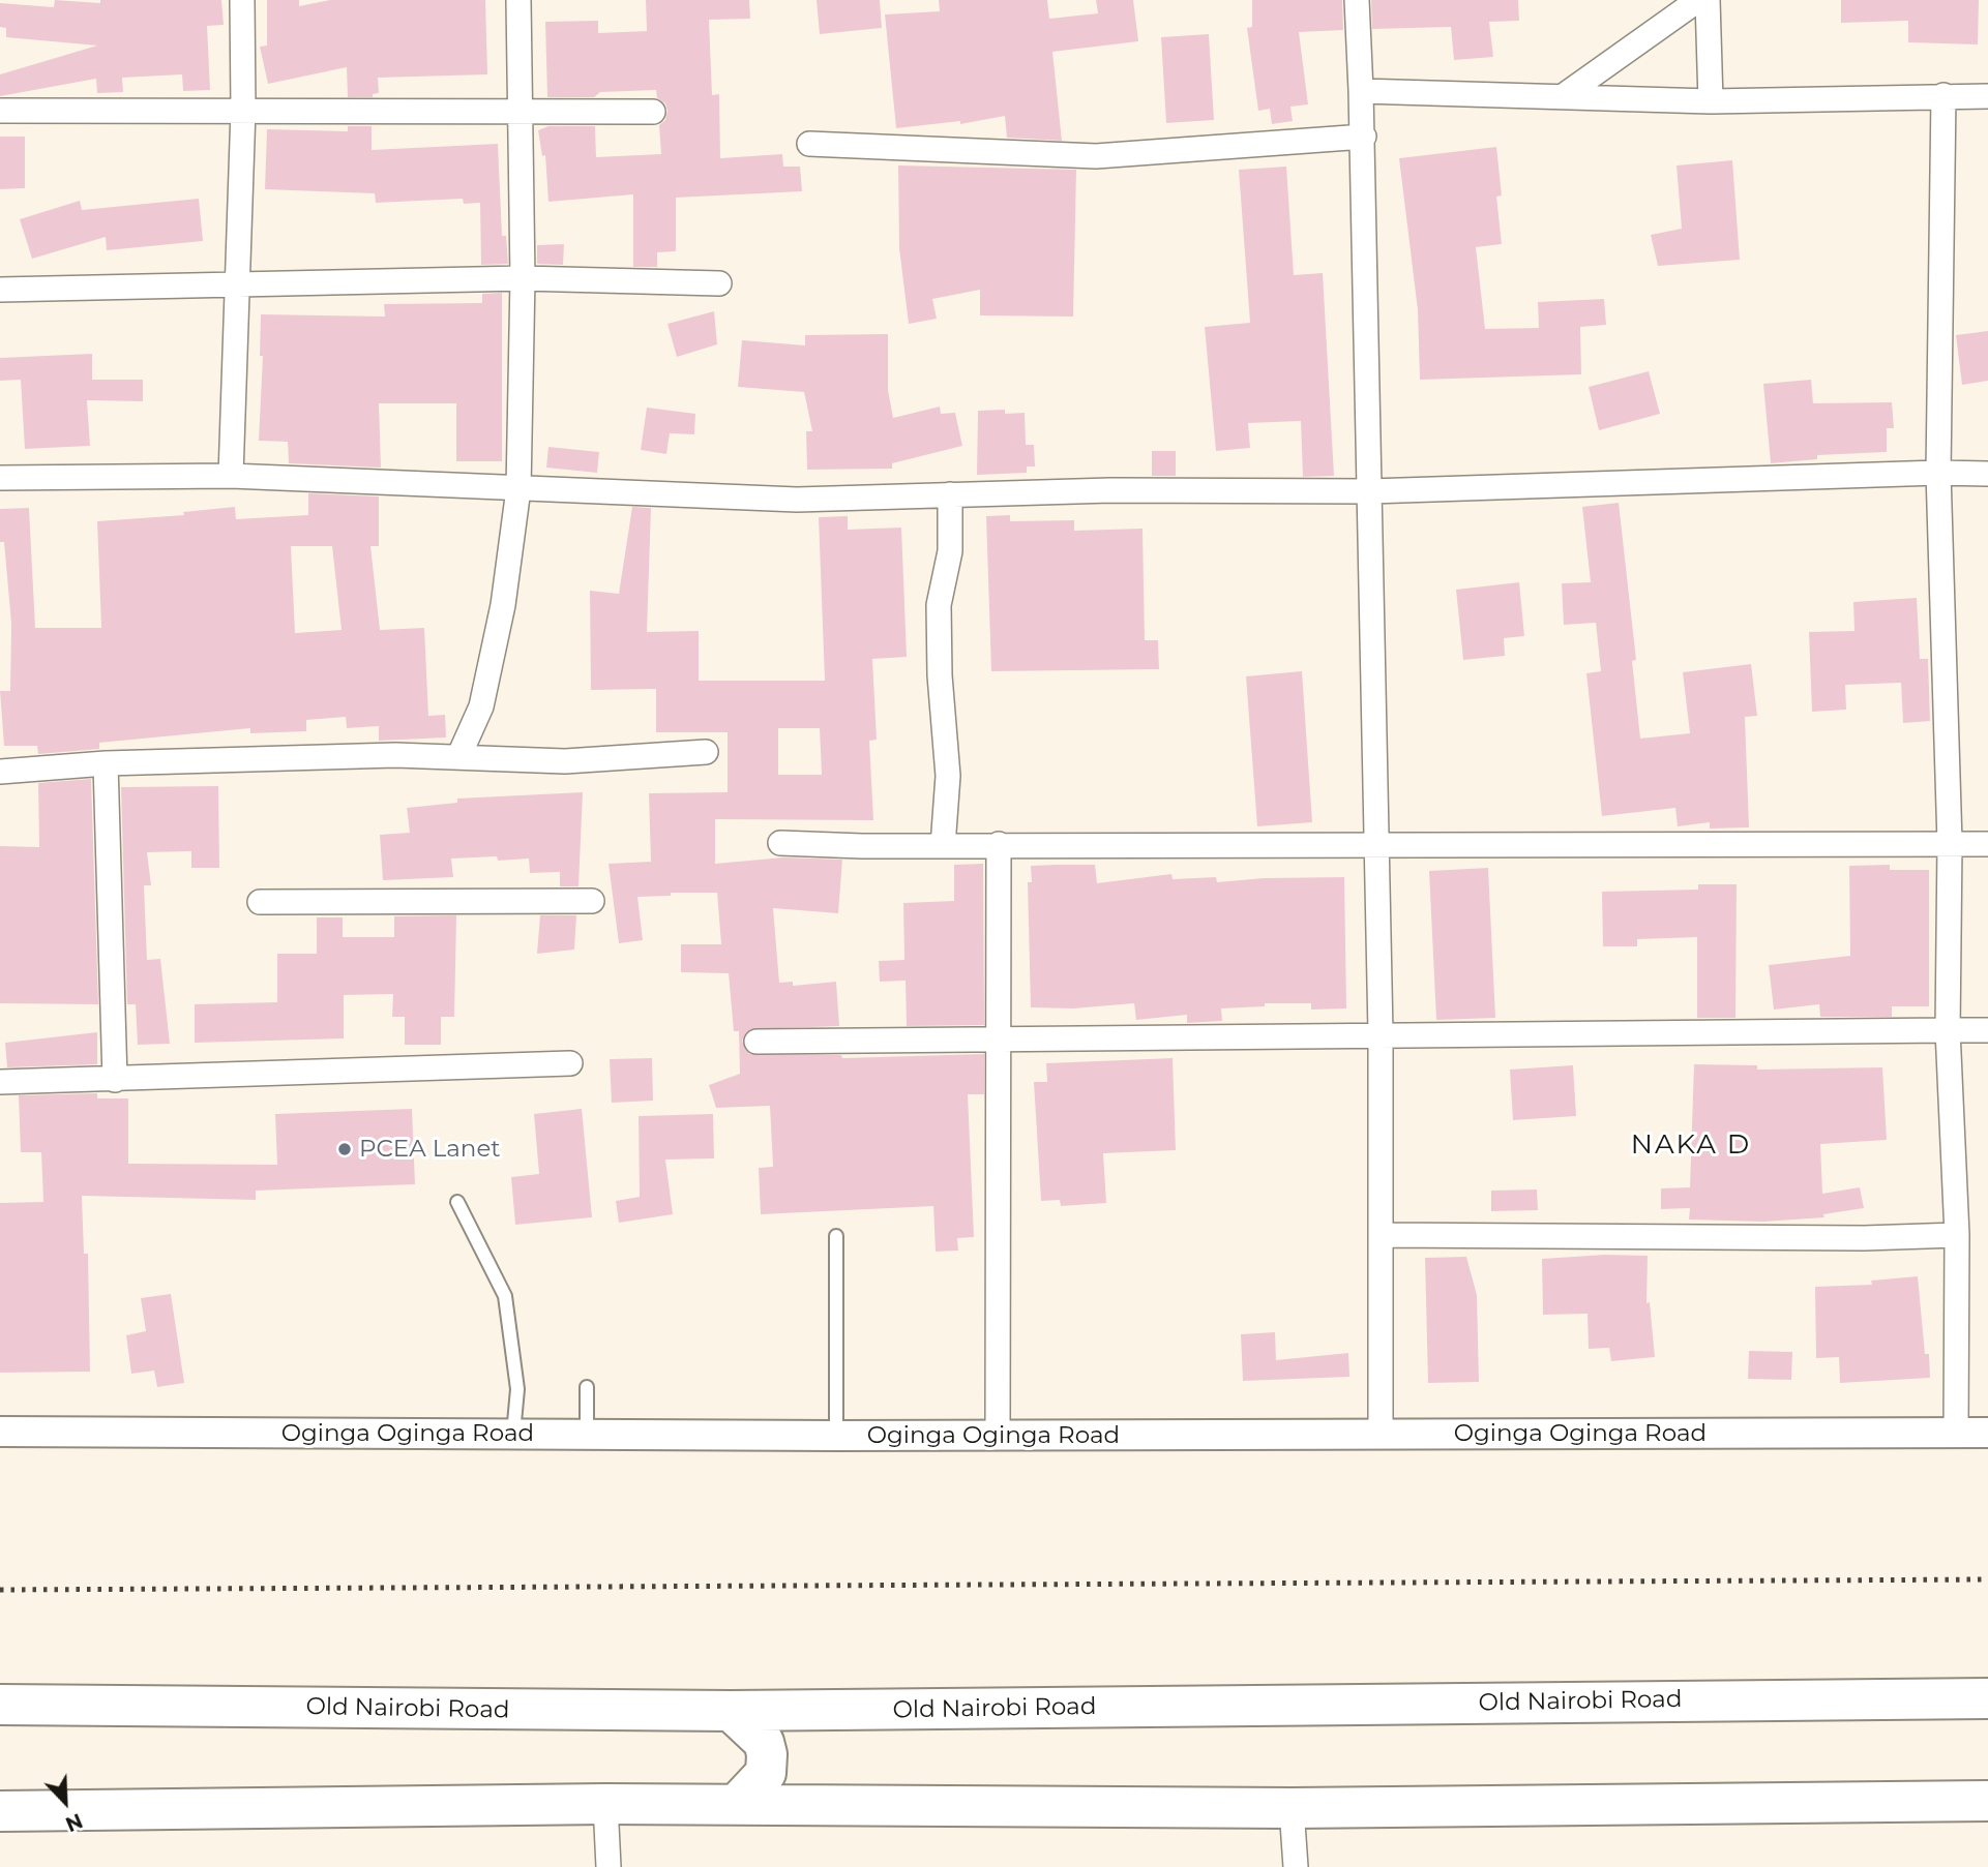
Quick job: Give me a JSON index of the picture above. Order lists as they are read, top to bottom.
{
  "streets": {
    "highway": ["Old Nairobi Road"],
    "street": ["Oginga Oginga Road"]
  },
  "districts": ["NAKA D"],
  "places": ["PCEA Lanet"],
  "north": "bottom right"
}
